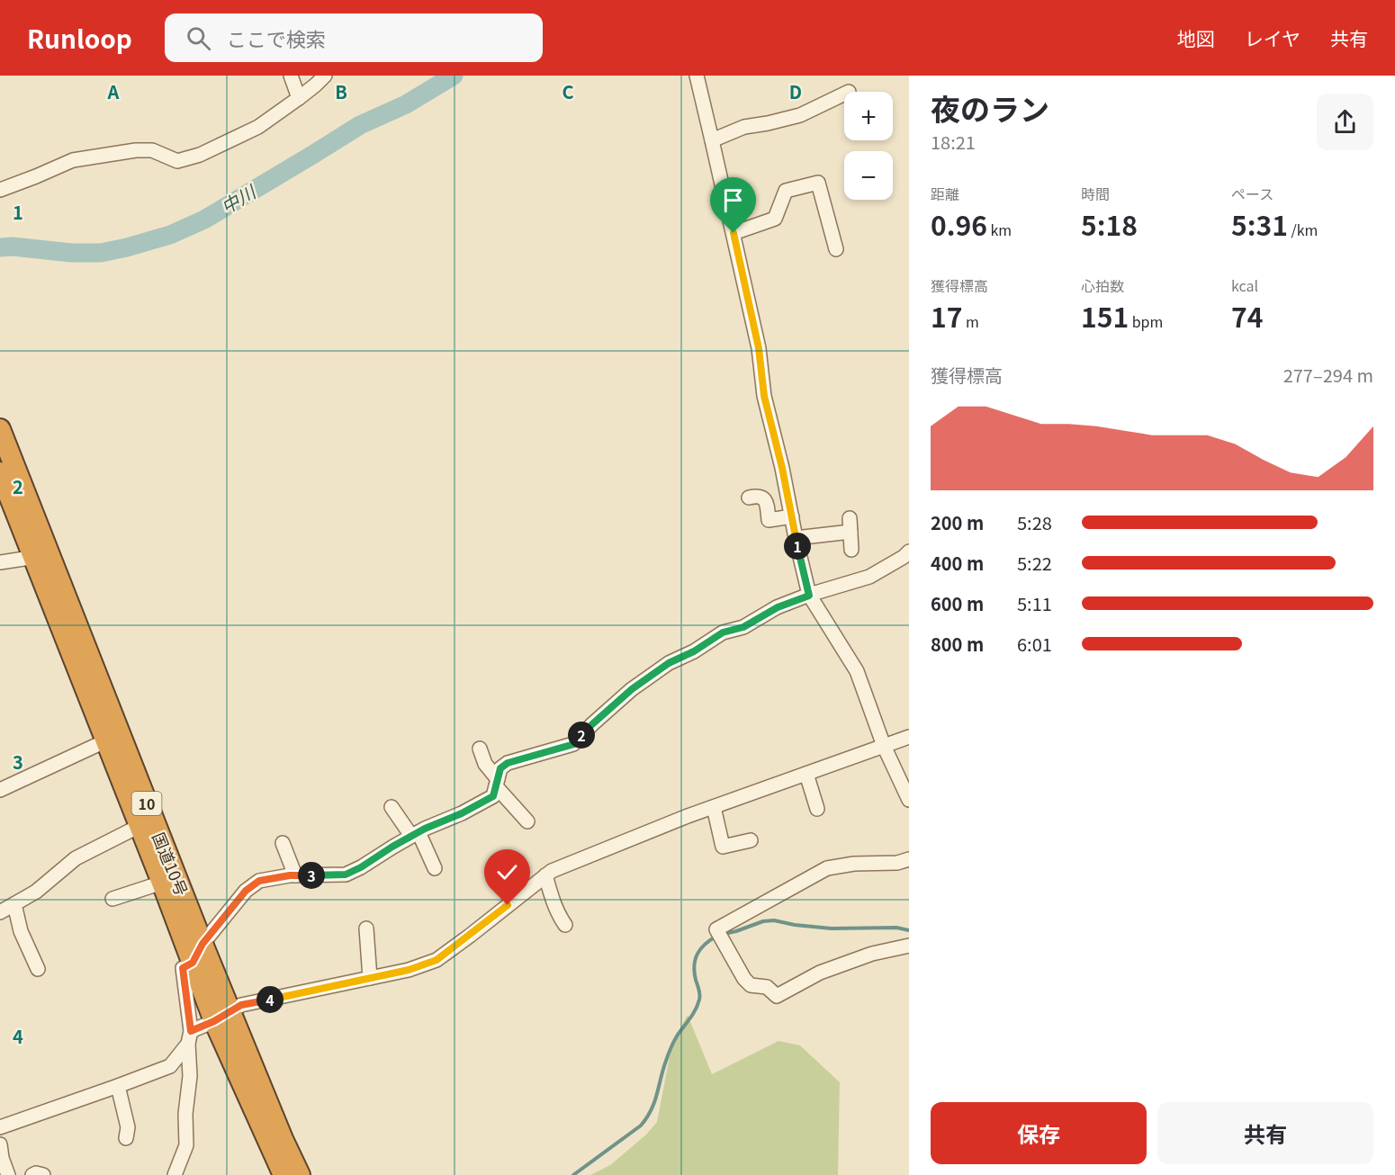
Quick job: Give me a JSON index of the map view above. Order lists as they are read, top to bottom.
{
  "streets": {
    "highway": ["10", "国道10号"]
  },
  "water": ["中川"],
  "page": {
    "header": "Runloop",
    "search": "ここで検索",
    "nav": ["地図", "レイヤ", "共有"],
    "heading": ["夜のラン", "18:21"],
    "map_buttons": ["+", "−"],
    "stats": [
      ["距離", "0.96 km"],
      ["時間", "5:18"],
      ["ペース", "5:31 /km"],
      ["獲得標高", "17 m"],
      ["心拍数", "151 bpm"],
      ["kcal", "74"]
    ],
    "chart": ["獲得標高", "277–294 m"],
    "list": [
      {
        "name": "200 m",
        "note": "5:28"
      },
      {
        "name": "400 m",
        "note": "5:22"
      },
      {
        "name": "600 m",
        "note": "5:11"
      },
      {
        "name": "800 m",
        "note": "6:01"
      }
    ],
    "pins": [
      "1",
      "2",
      "3",
      "4"
    ],
    "buttons": ["保存", "共有"]
  },
  "grid": {
    "columns": [
      "A",
      "B",
      "C",
      "D"
    ],
    "rows": [
      "1",
      "2",
      "3",
      "4"
    ]
  }
}
